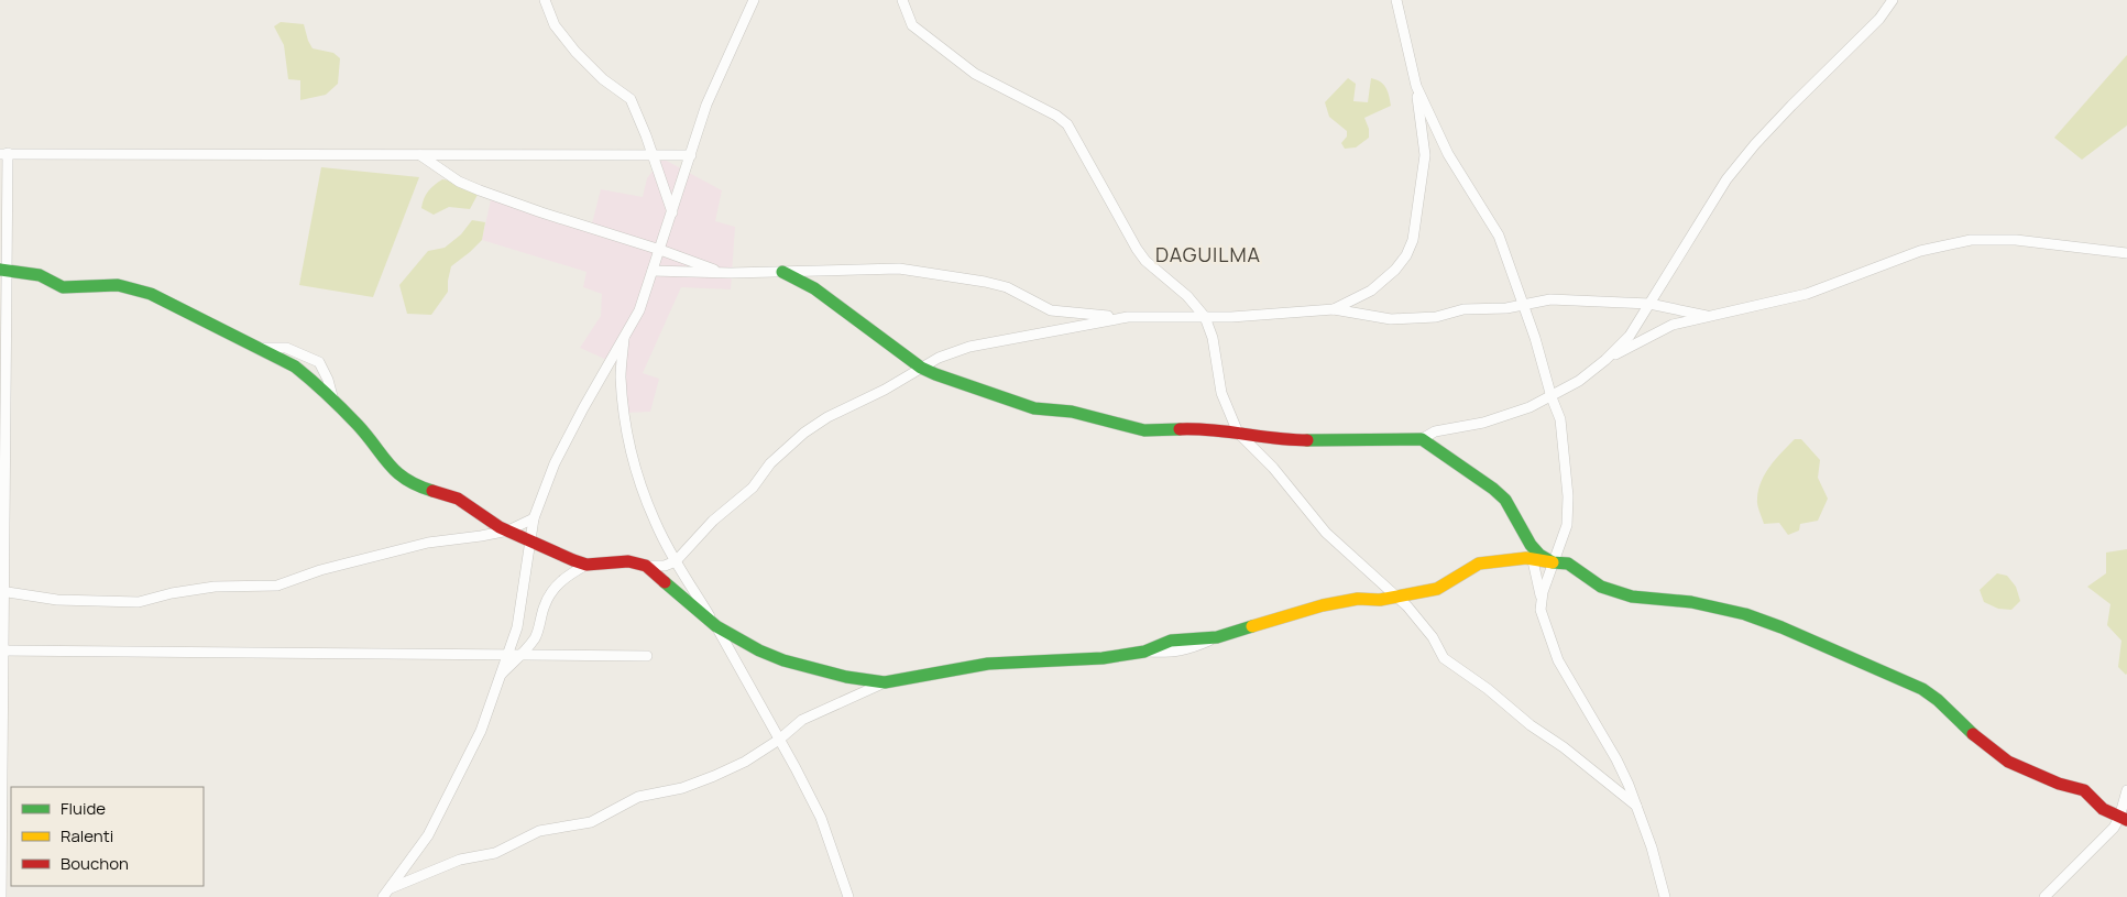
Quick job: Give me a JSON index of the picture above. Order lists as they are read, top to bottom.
{
  "districts": ["DAGUILMA"],
  "legend": ["Fluide", "Ralenti", "Bouchon"]
}
